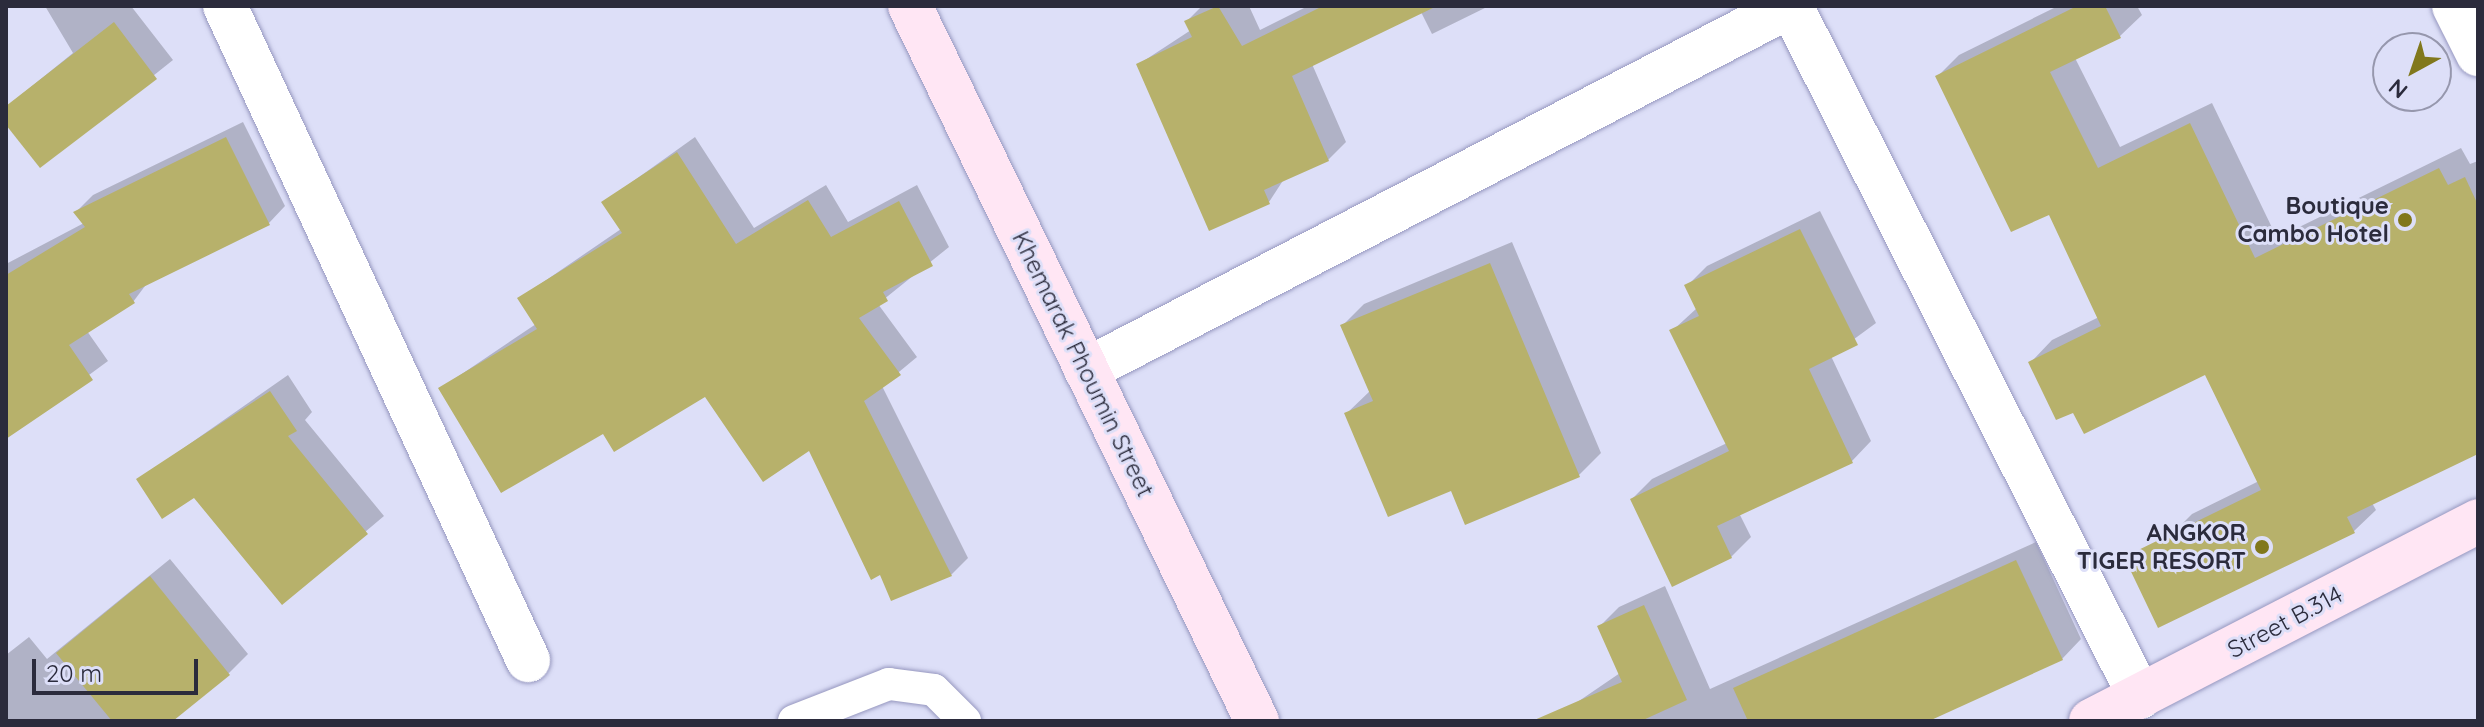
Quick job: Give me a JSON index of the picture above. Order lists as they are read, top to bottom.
{
  "streets": {
    "street": ["Khemarak Phoumin Street", "Street B.314"]
  },
  "places": ["Boutique Cambo Hotel", "ANGKOR TIGER RESORT"],
  "scale_bar": "20 m",
  "north": "bottom left"
}
